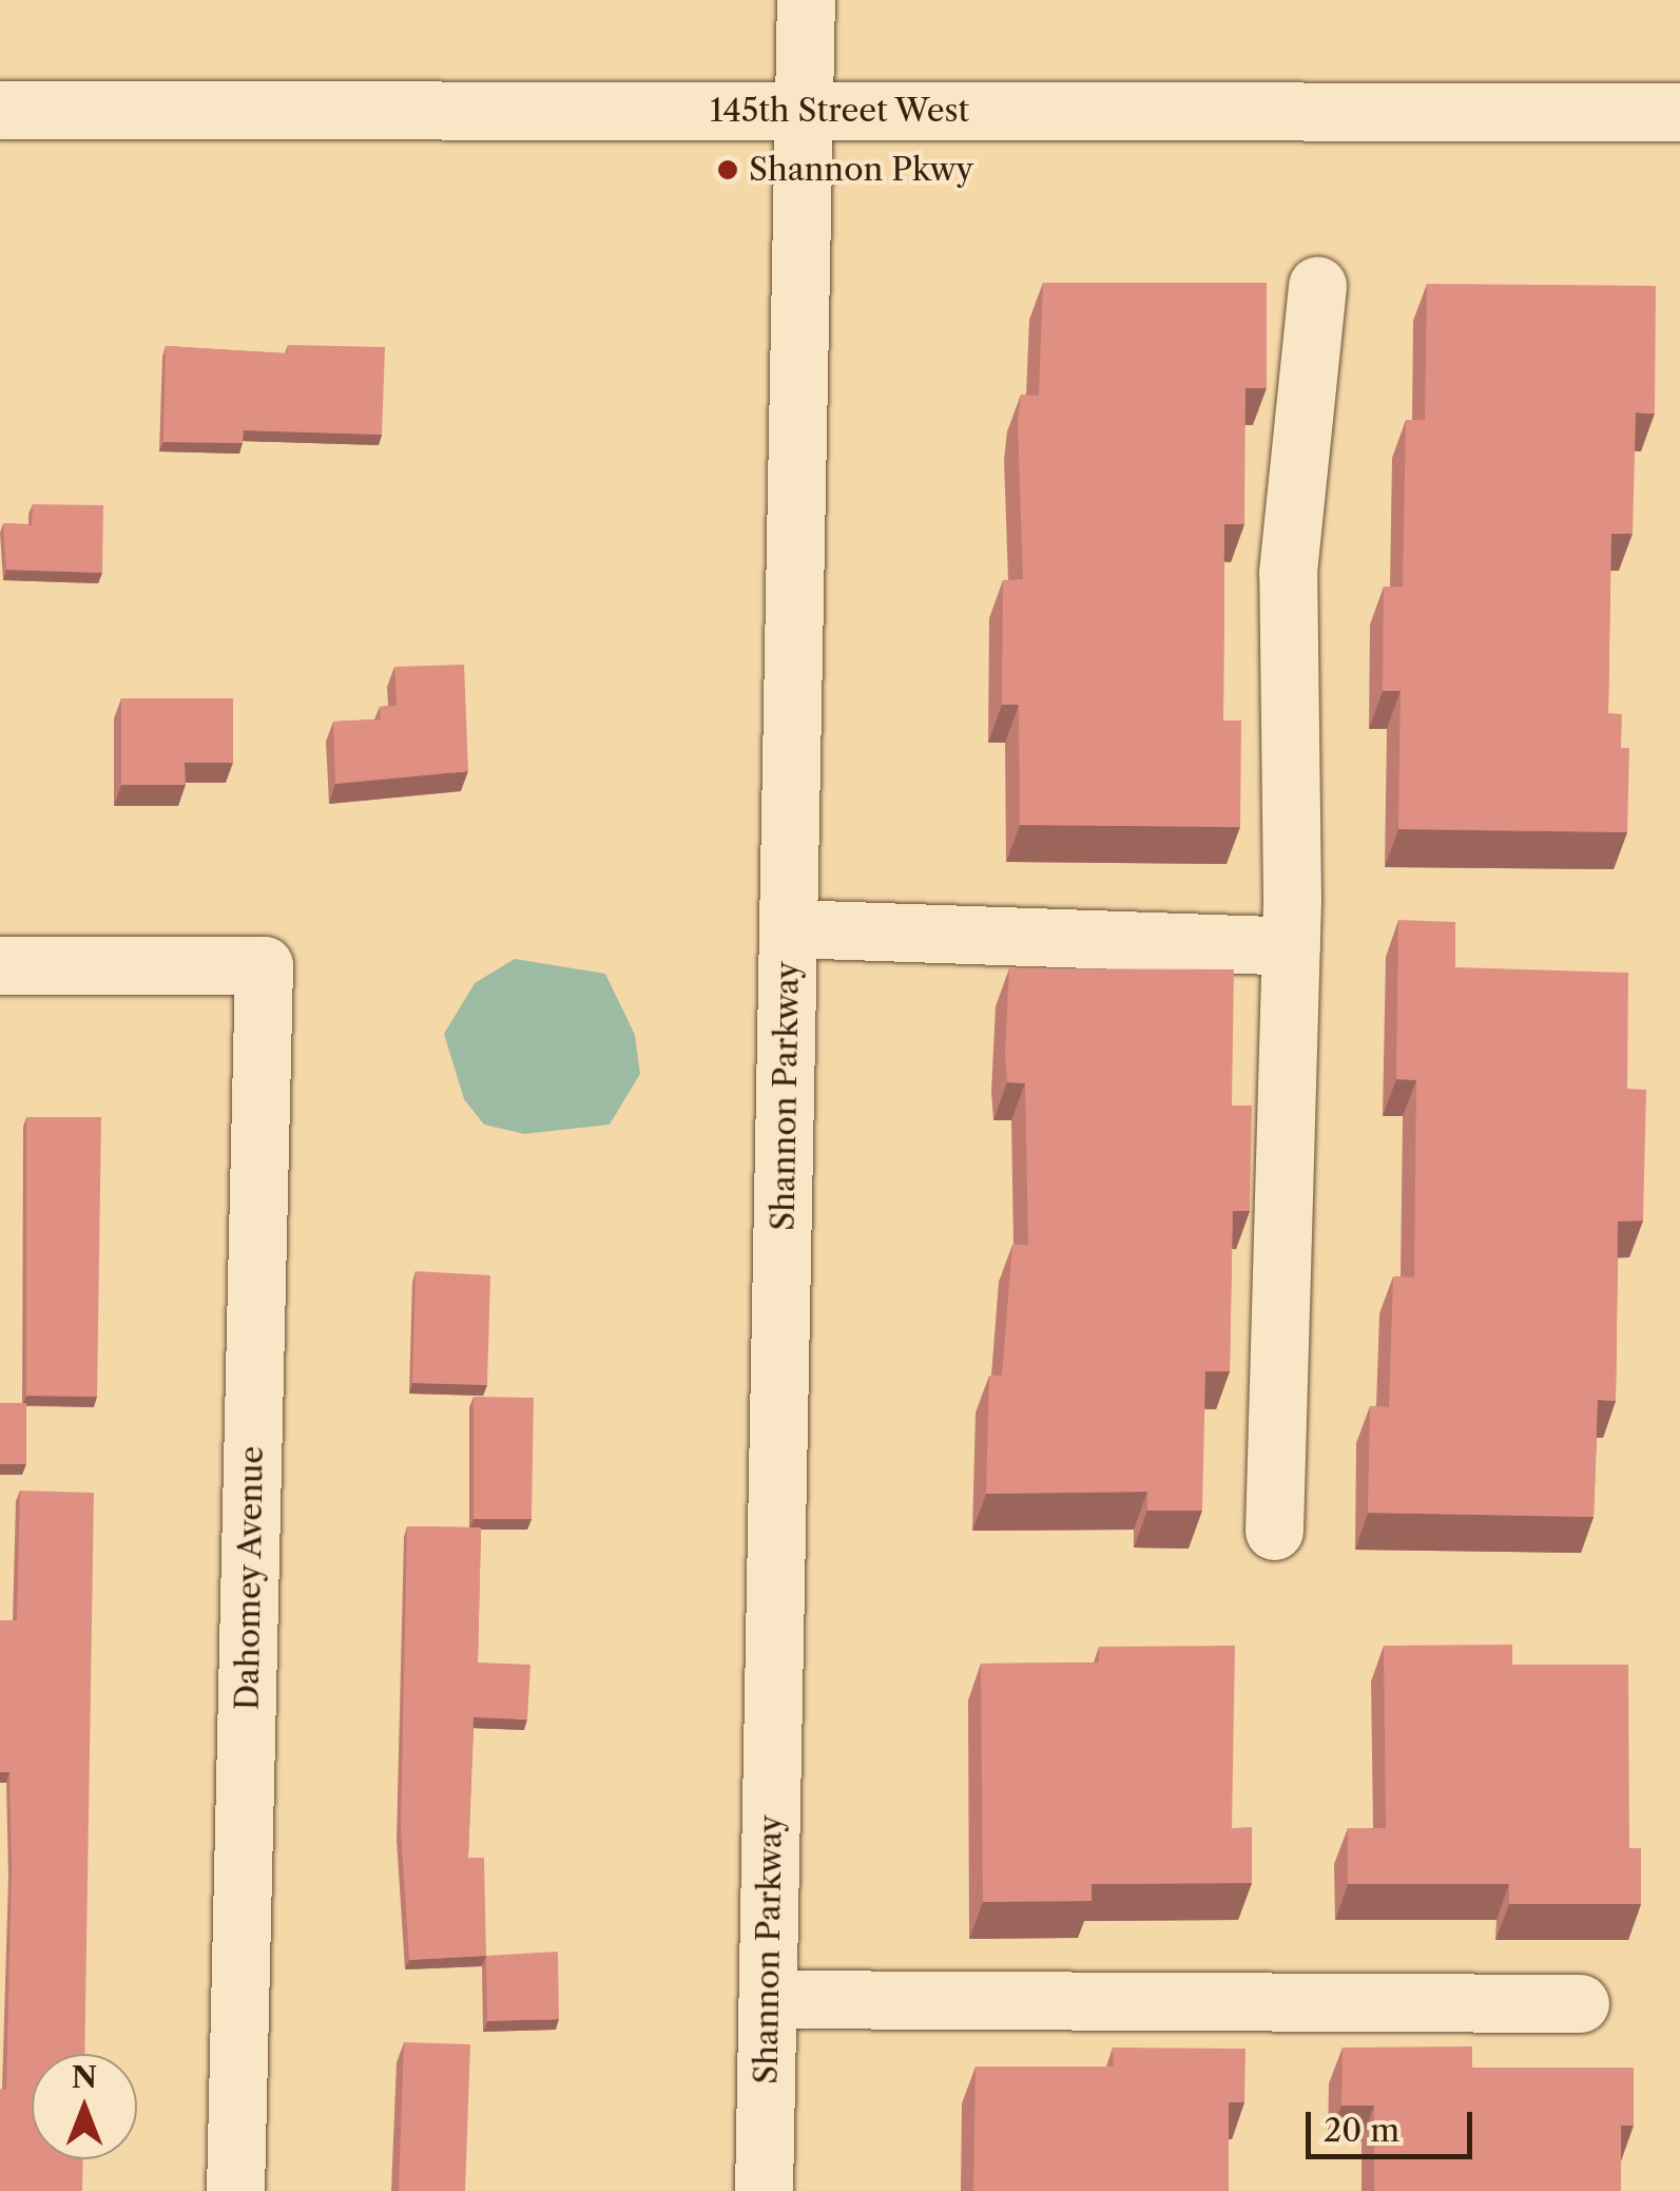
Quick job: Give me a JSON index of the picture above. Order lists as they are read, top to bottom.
{
  "streets": {
    "street": ["145th Street West", "Shannon Parkway", "Dahomey Avenue"]
  },
  "crossings": [
    ["145th Street West", "Shannon Parkway"]
  ],
  "places": ["Shannon Pkwy"],
  "scale_bar": "20 m",
  "north": "top"
}
